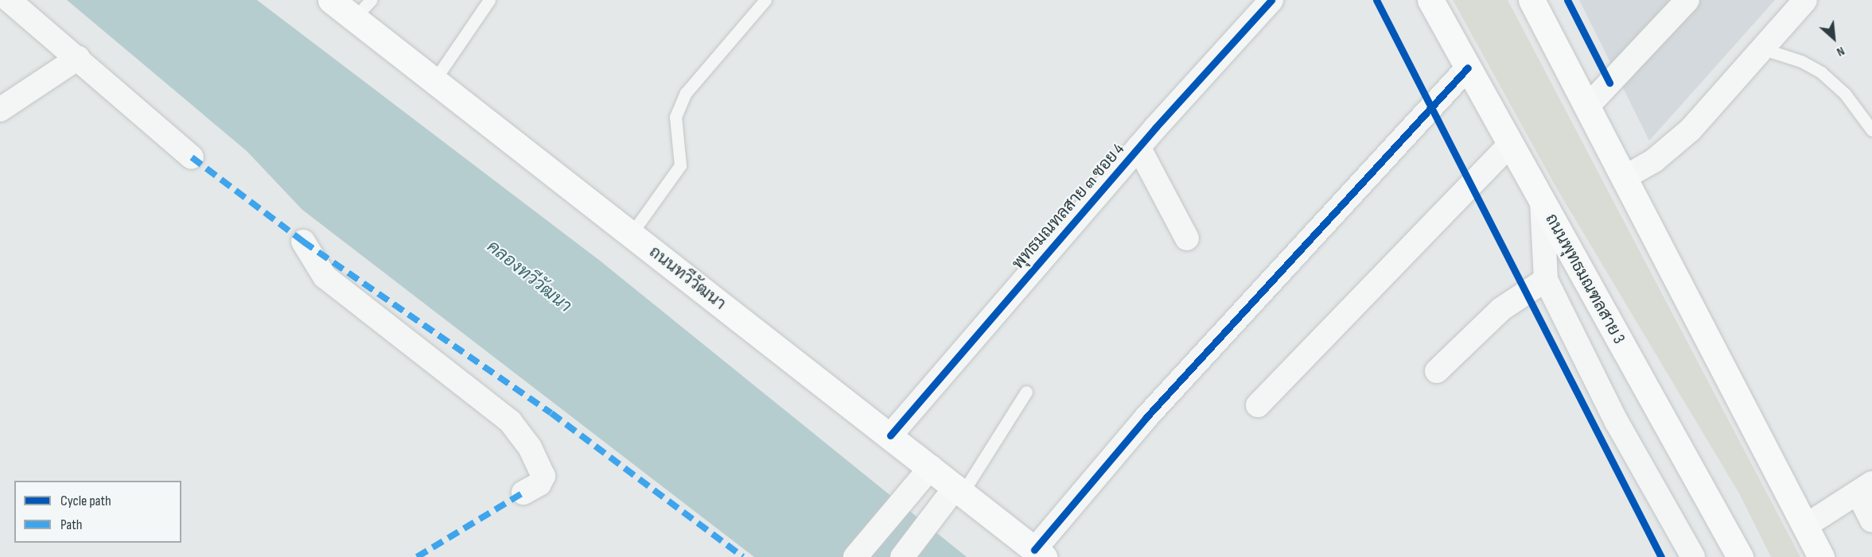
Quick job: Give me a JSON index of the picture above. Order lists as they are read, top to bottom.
{
  "streets": {
    "main road": ["ถนนทวีวัฒนา", "ถนนพุทธมณฑลสาย 3"],
    "street": ["พุทธมณทลสาย ๓ ซอย 4"]
  },
  "crossings": [
    ["พุทธมณทลสาย ๓ ซอย 4", "ถนนทวีวัฒนา"]
  ],
  "water": ["คลองทวีวัฒนา"],
  "legend": ["Cycle path", "Path"],
  "north": "bottom right"
}
